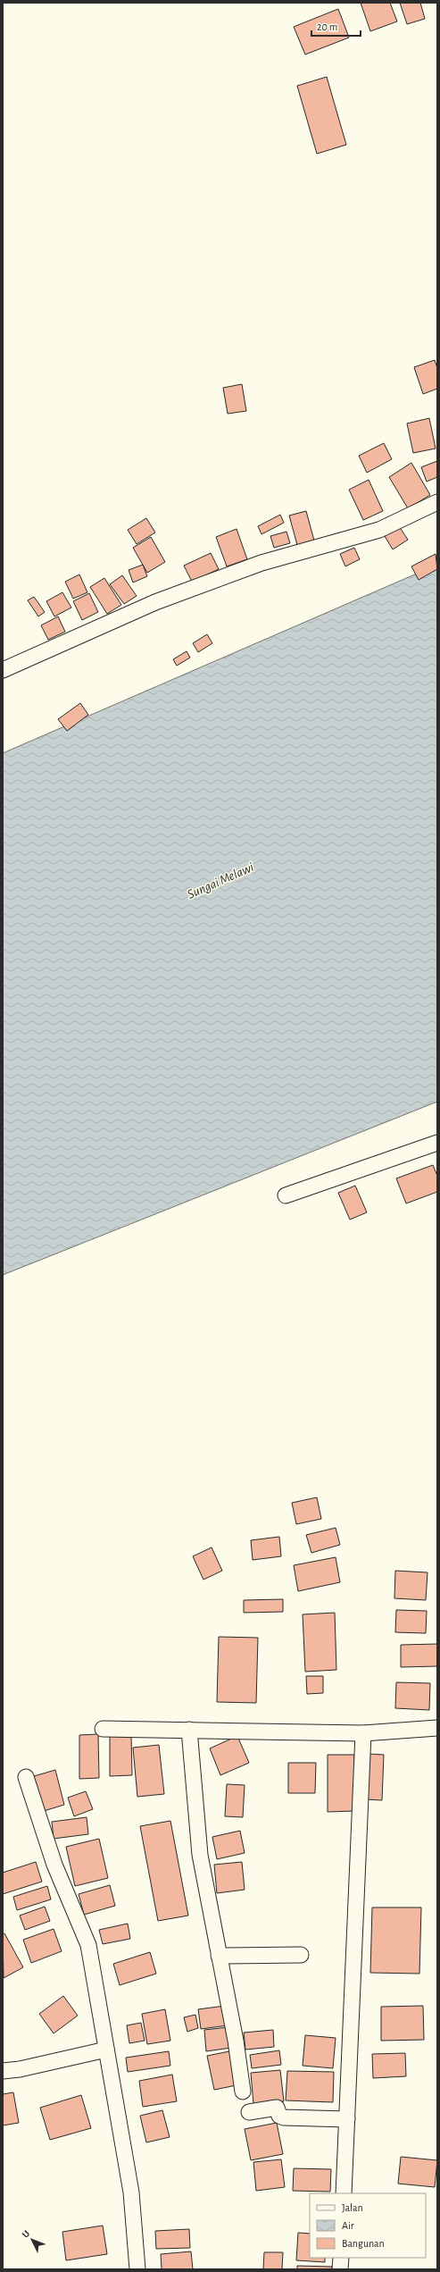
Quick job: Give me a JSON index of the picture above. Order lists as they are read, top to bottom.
{
  "water": ["Sungai Melawi"],
  "legend": ["Jalan", "Air", "Bangunan"],
  "scale_bar": "20 m",
  "north": "top left"
}
